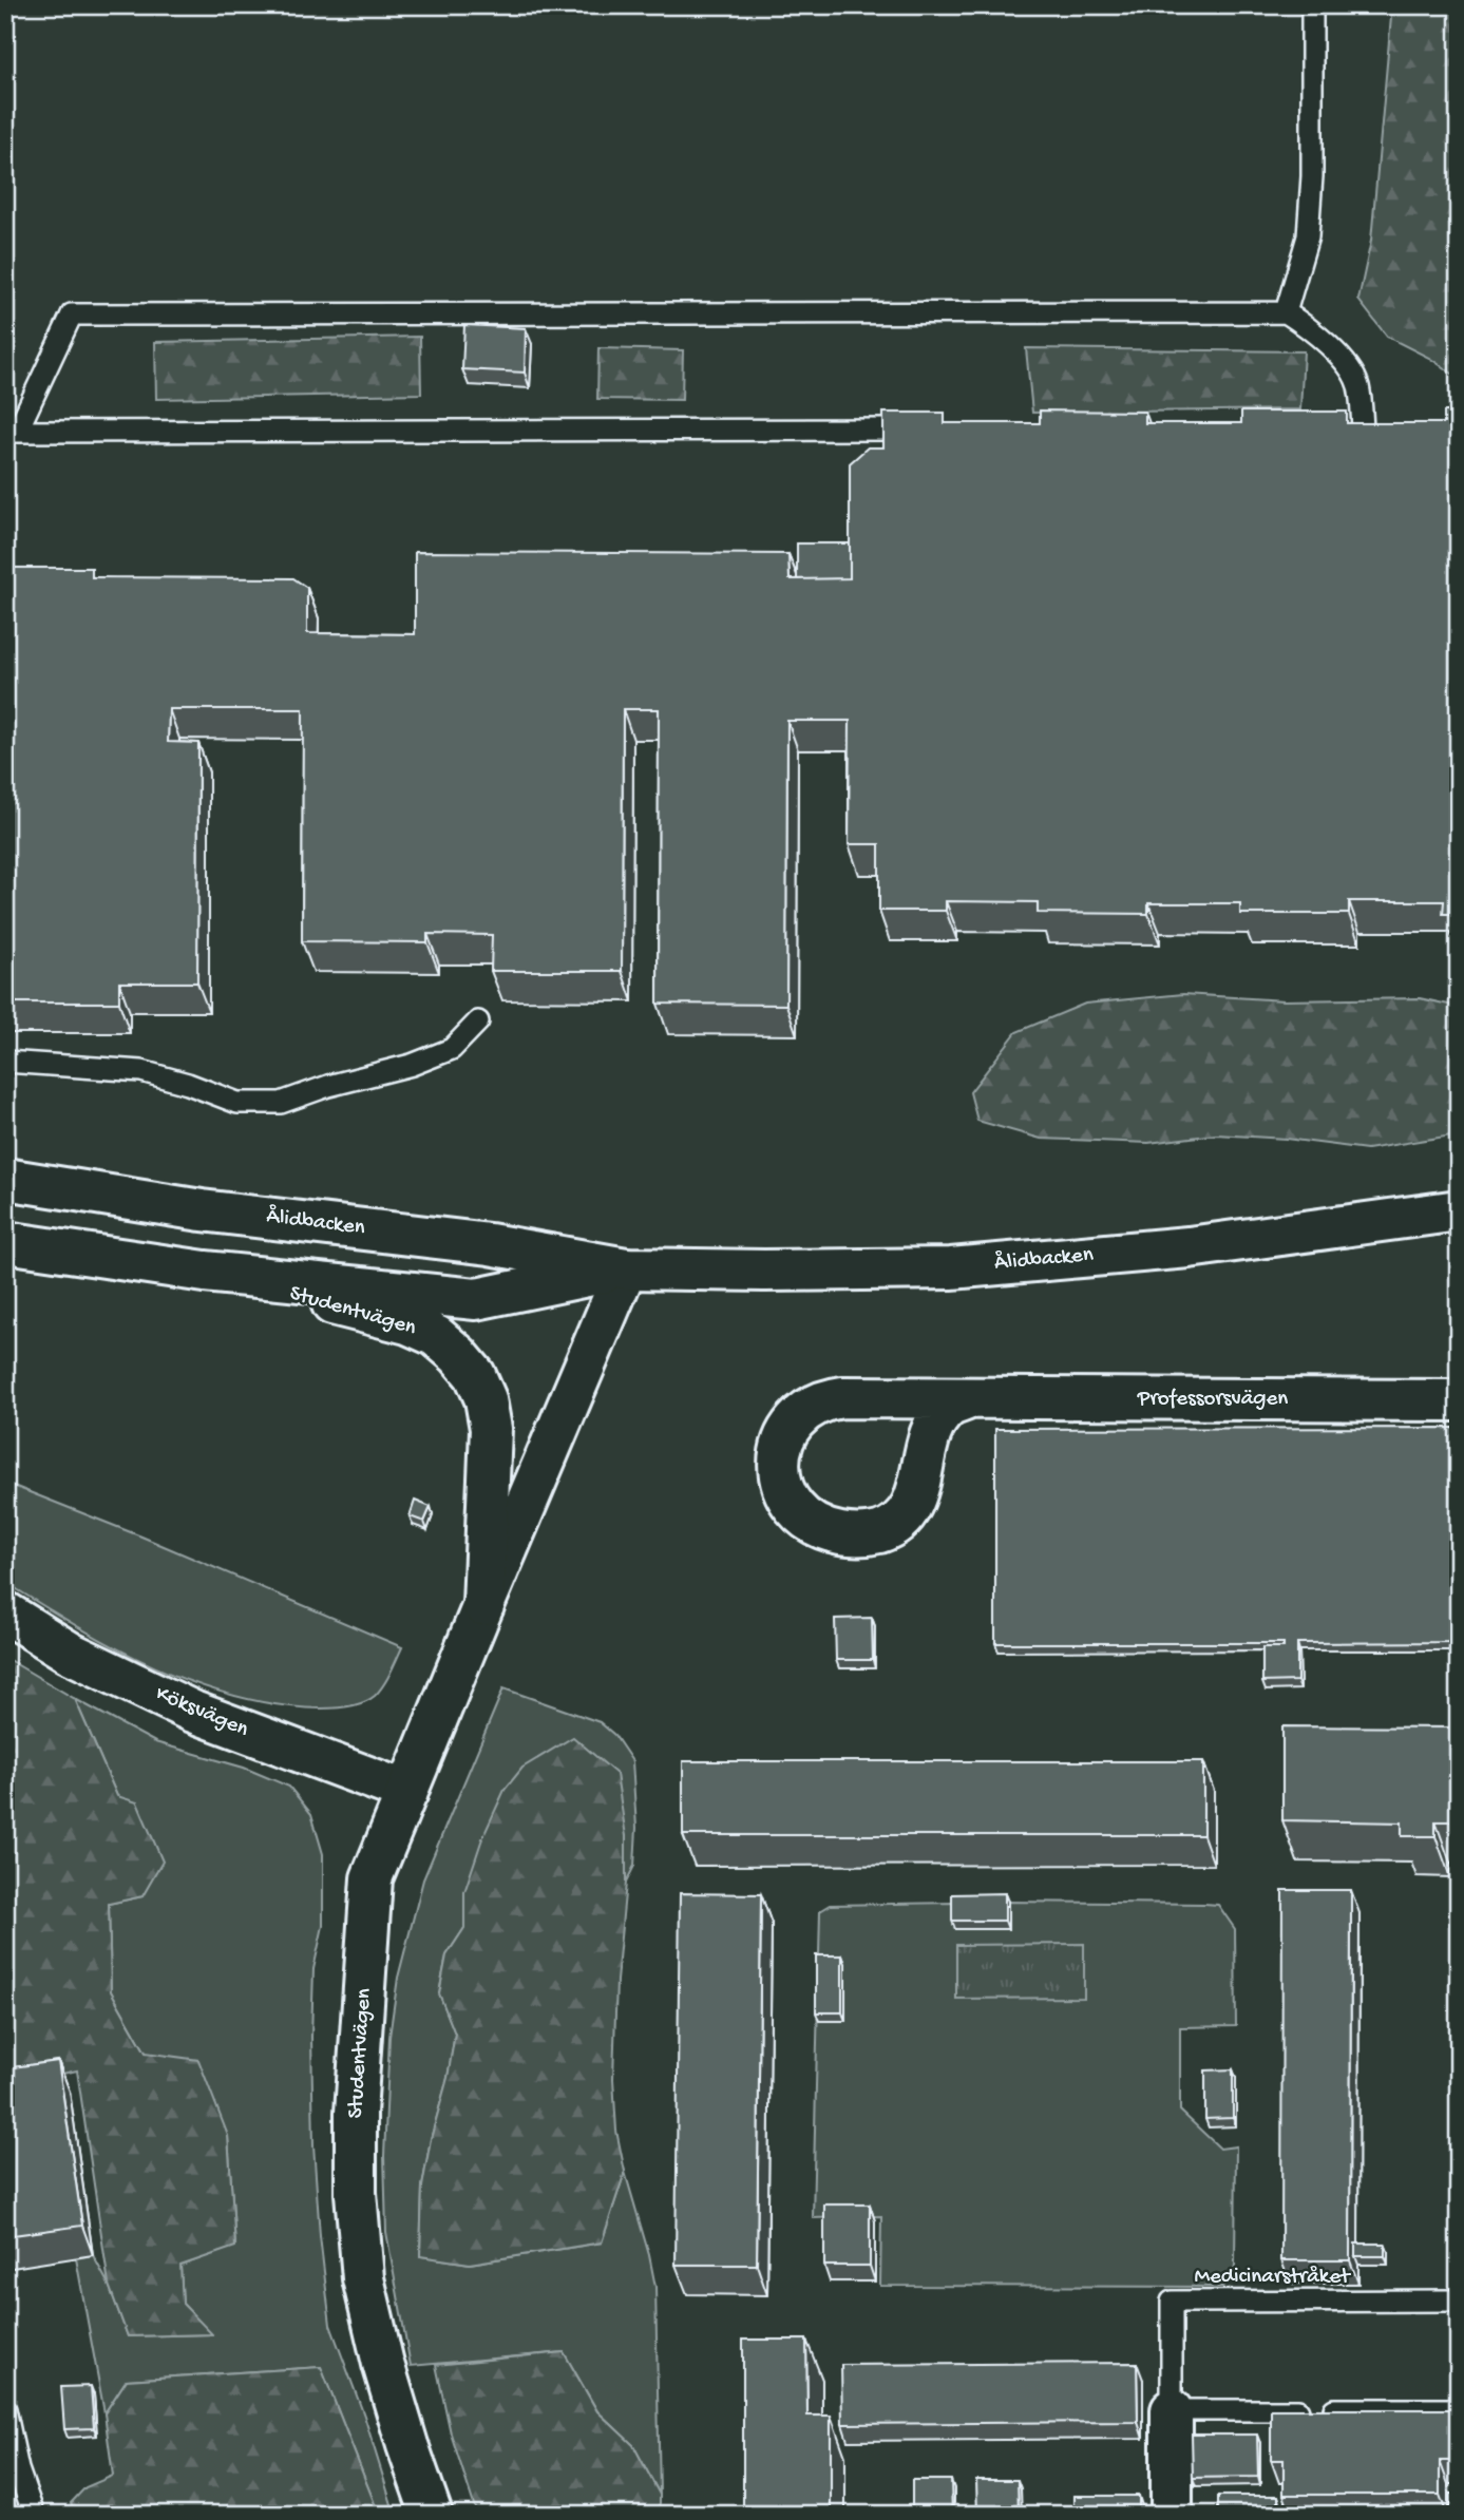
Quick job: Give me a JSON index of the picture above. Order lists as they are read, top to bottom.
{
  "streets": {
    "street": [
      "Ålidbacken",
      "Studentvägen",
      "Professorsvägen",
      "Köksvägen"
    ],
    "lane": ["Medicinarstråket"]
  },
  "crossings": [
    ["Ålidbacken", "Studentvägen"],
    ["Studentvägen", "Köksvägen"]
  ]
}
